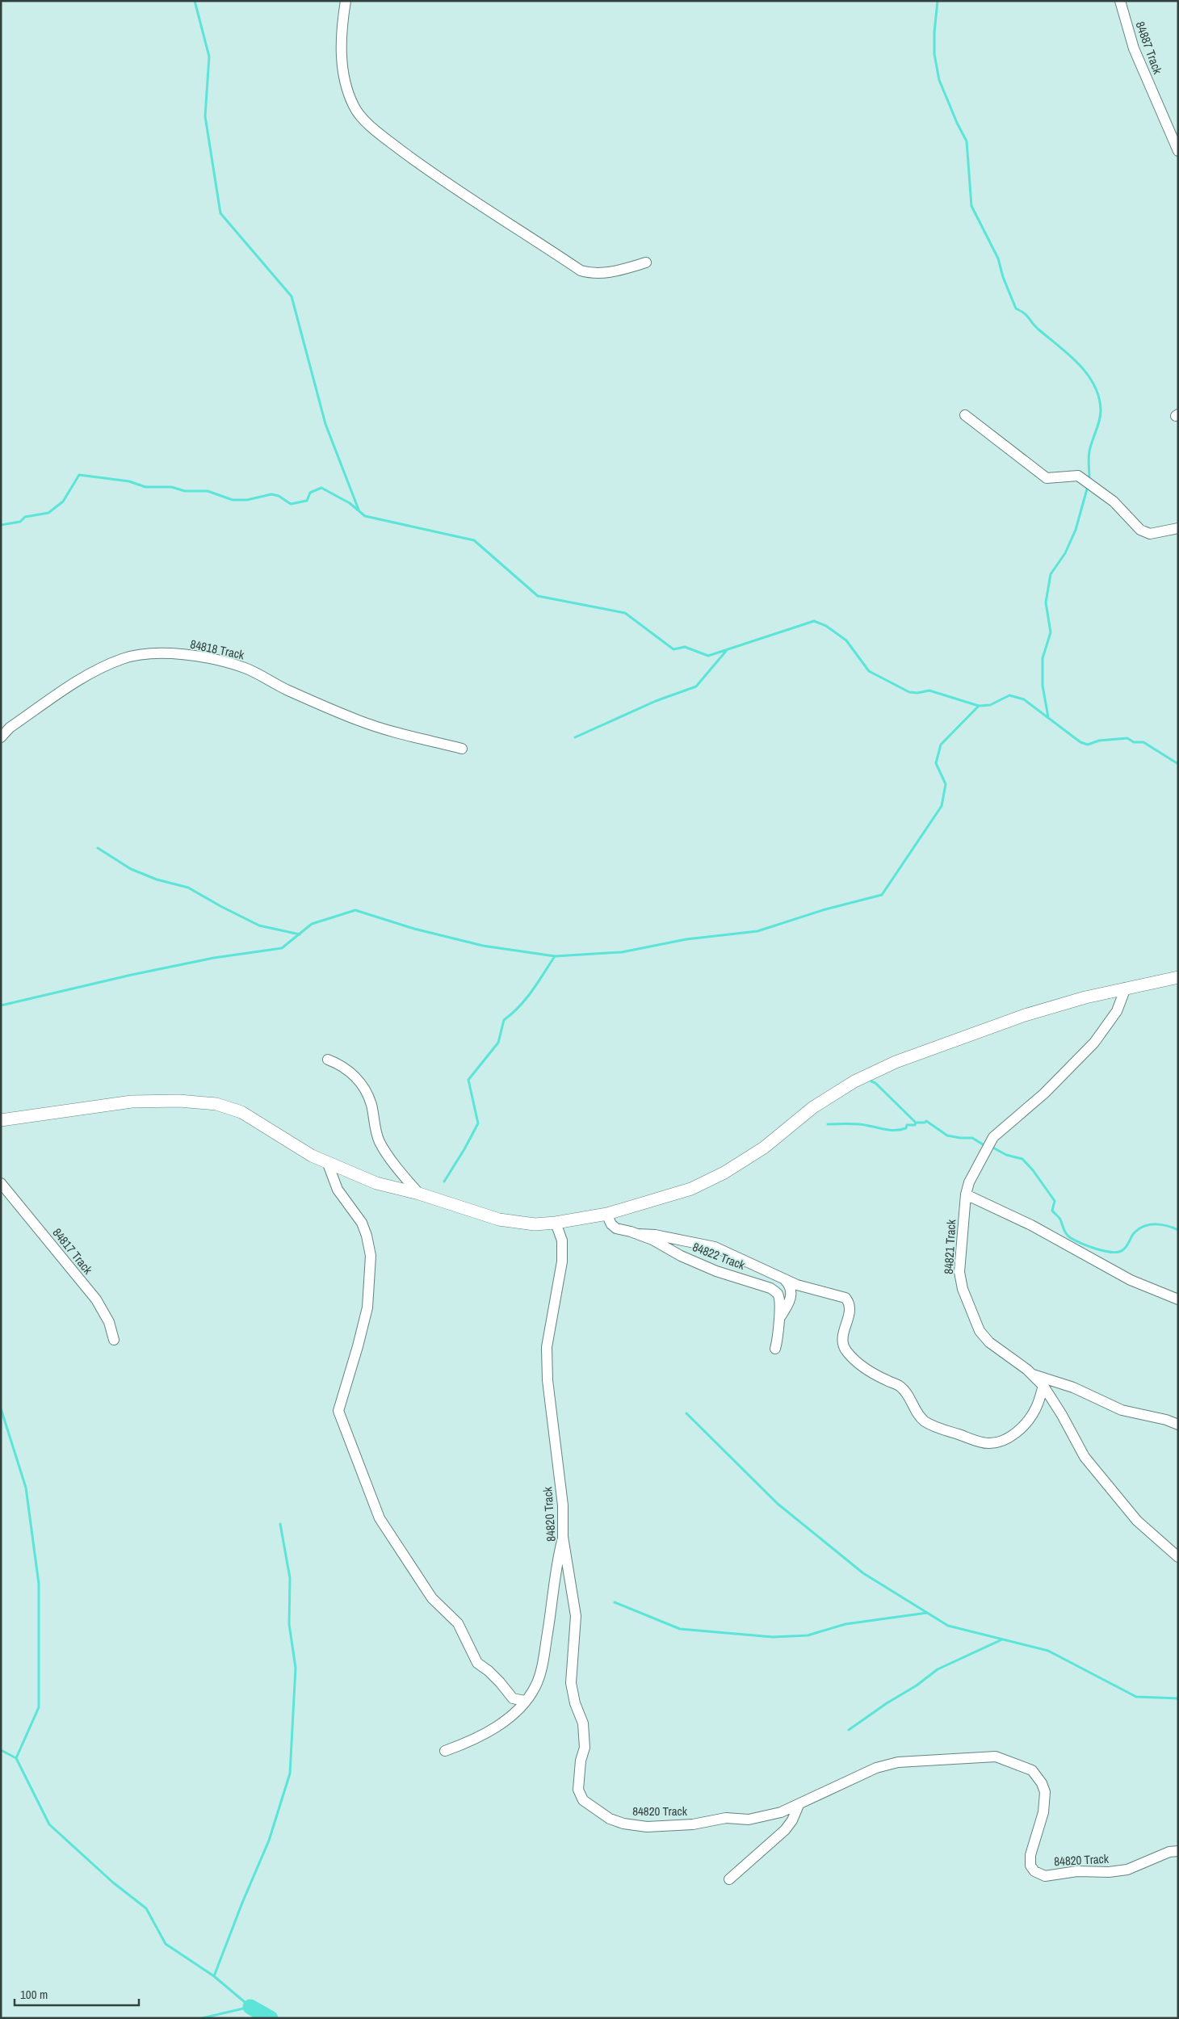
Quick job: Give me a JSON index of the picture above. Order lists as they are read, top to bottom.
{
  "streets": {
    "street": [
      "84887 Track",
      "84818 Track",
      "84821 Track",
      "84817 Track",
      "84822 Track",
      "84820 Track"
    ]
  },
  "scale_bar": "100 m"
}
